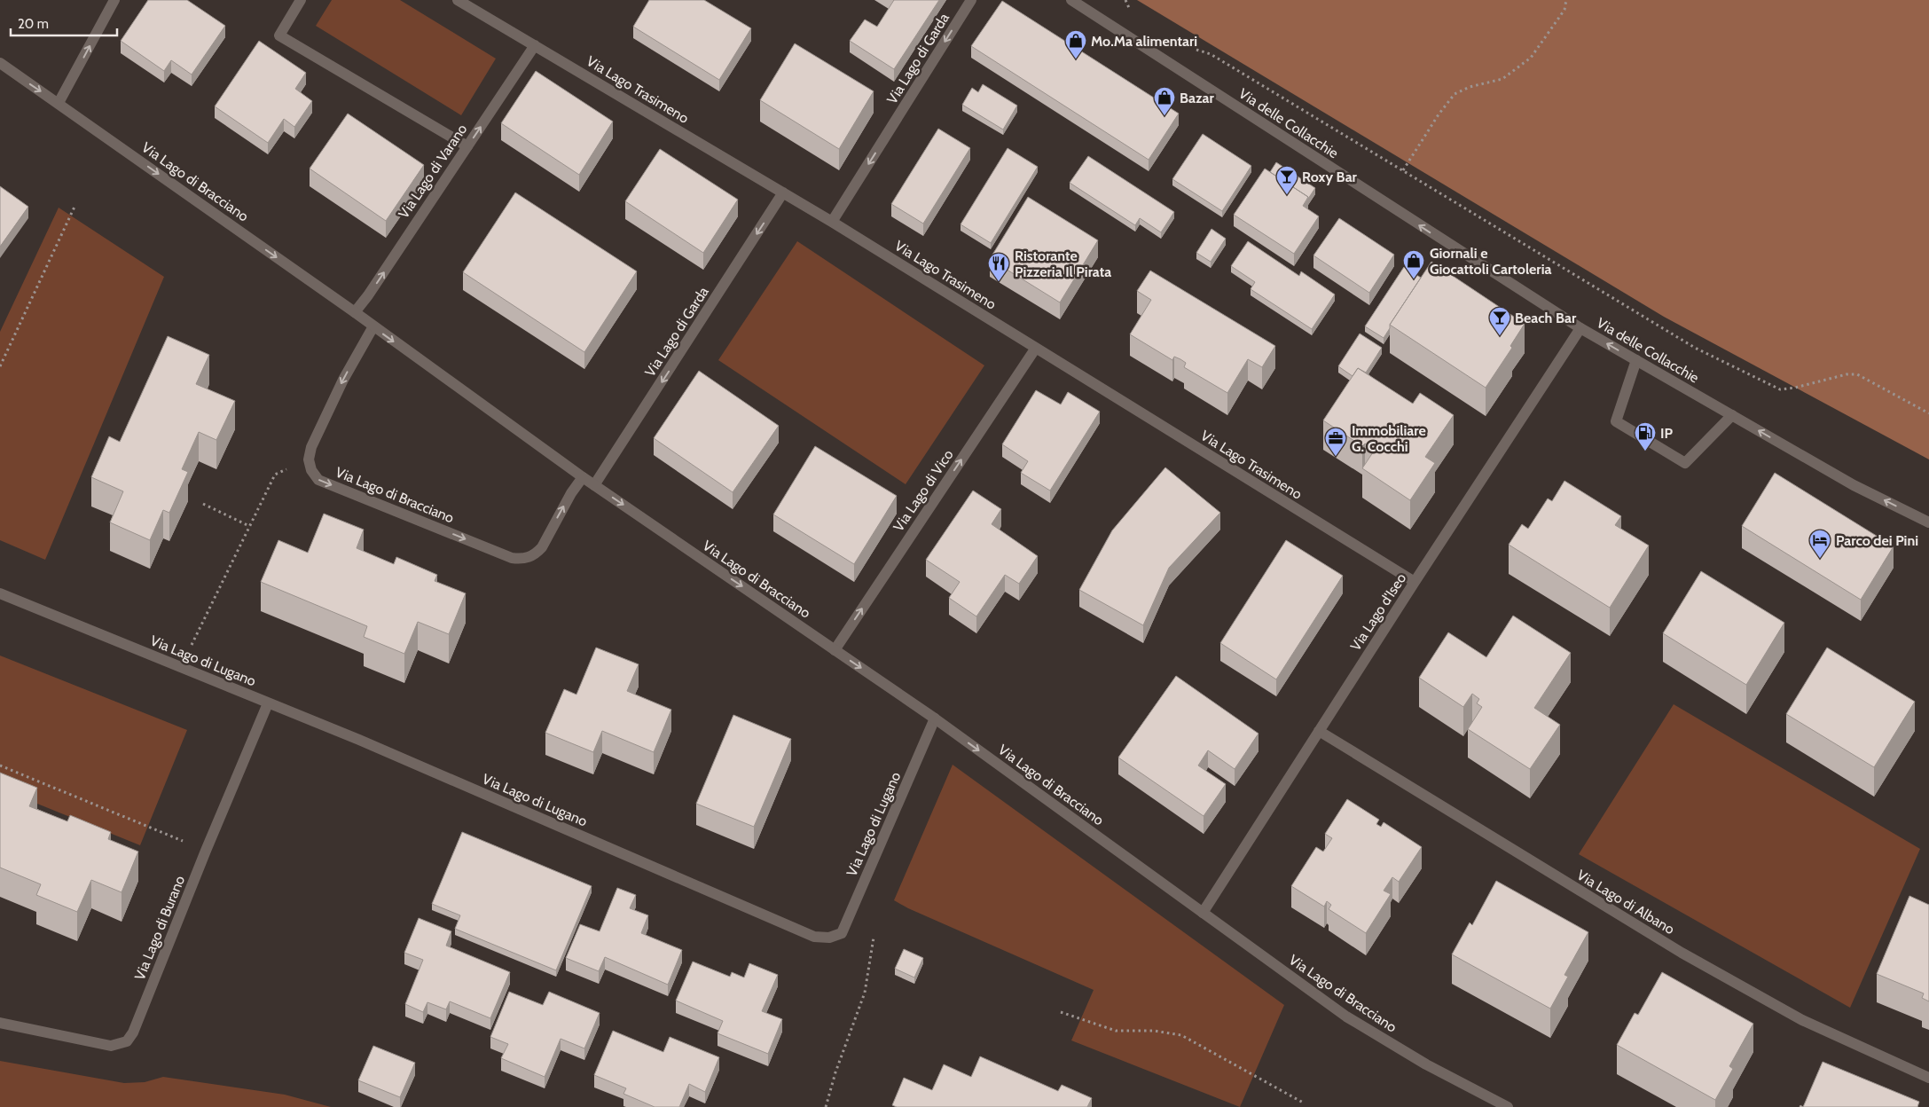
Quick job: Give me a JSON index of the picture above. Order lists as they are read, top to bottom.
{
  "streets": {
    "street": [
      "Via Lago di Garda",
      "Via Lago Trasimeno",
      "Via delle Collacchie",
      "Via Lago di Varano",
      "Via Lago di Bracciano",
      "Via Lago di Vico",
      "Via Lago d'Iseo",
      "Via Lago di Lugano",
      "Via Lago di Albano",
      "Via Lago di Burano"
    ]
  },
  "crossings": [
    ["Via Lago di Garda", "Via Lago Trasimeno"],
    ["Via Lago di Garda", "Via Lago di Bracciano"],
    ["Via Lago Trasimeno", "Via Lago di Varano"],
    ["Via Lago Trasimeno", "Via Lago di Vico"],
    ["Via Lago Trasimeno", "Via Lago d'Iseo"],
    ["Via delle Collacchie", "Via Lago d'Iseo"],
    ["Via Lago di Varano", "Via Lago di Bracciano"],
    ["Via Lago di Bracciano", "Via Lago di Vico"],
    ["Via Lago di Bracciano", "Via Lago d'Iseo"],
    ["Via Lago di Bracciano", "Via Lago di Lugano"],
    ["Via Lago d'Iseo", "Via Lago di Albano"],
    ["Via Lago di Lugano", "Via Lago di Burano"]
  ],
  "one_way": [
    "Via Lago di Garda",
    "Via delle Collacchie",
    "Via Lago di Varano",
    "Via Lago di Bracciano",
    "Via Lago di Vico"
  ],
  "places": {
    "shop": ["Mo.Ma alimentari", "Bazar", "Giornali e Giocattoli Cartoleria"],
    "bar": ["Roxy Bar", "Beach Bar"],
    "restaurant": ["Ristorante Pizzeria Il Pirata"],
    "fuel station": ["IP"],
    "office": ["Immobiliare G. Cocchi"],
    "hotel": ["Parco dei Pini"]
  },
  "scale_bar": "20 m"
}
